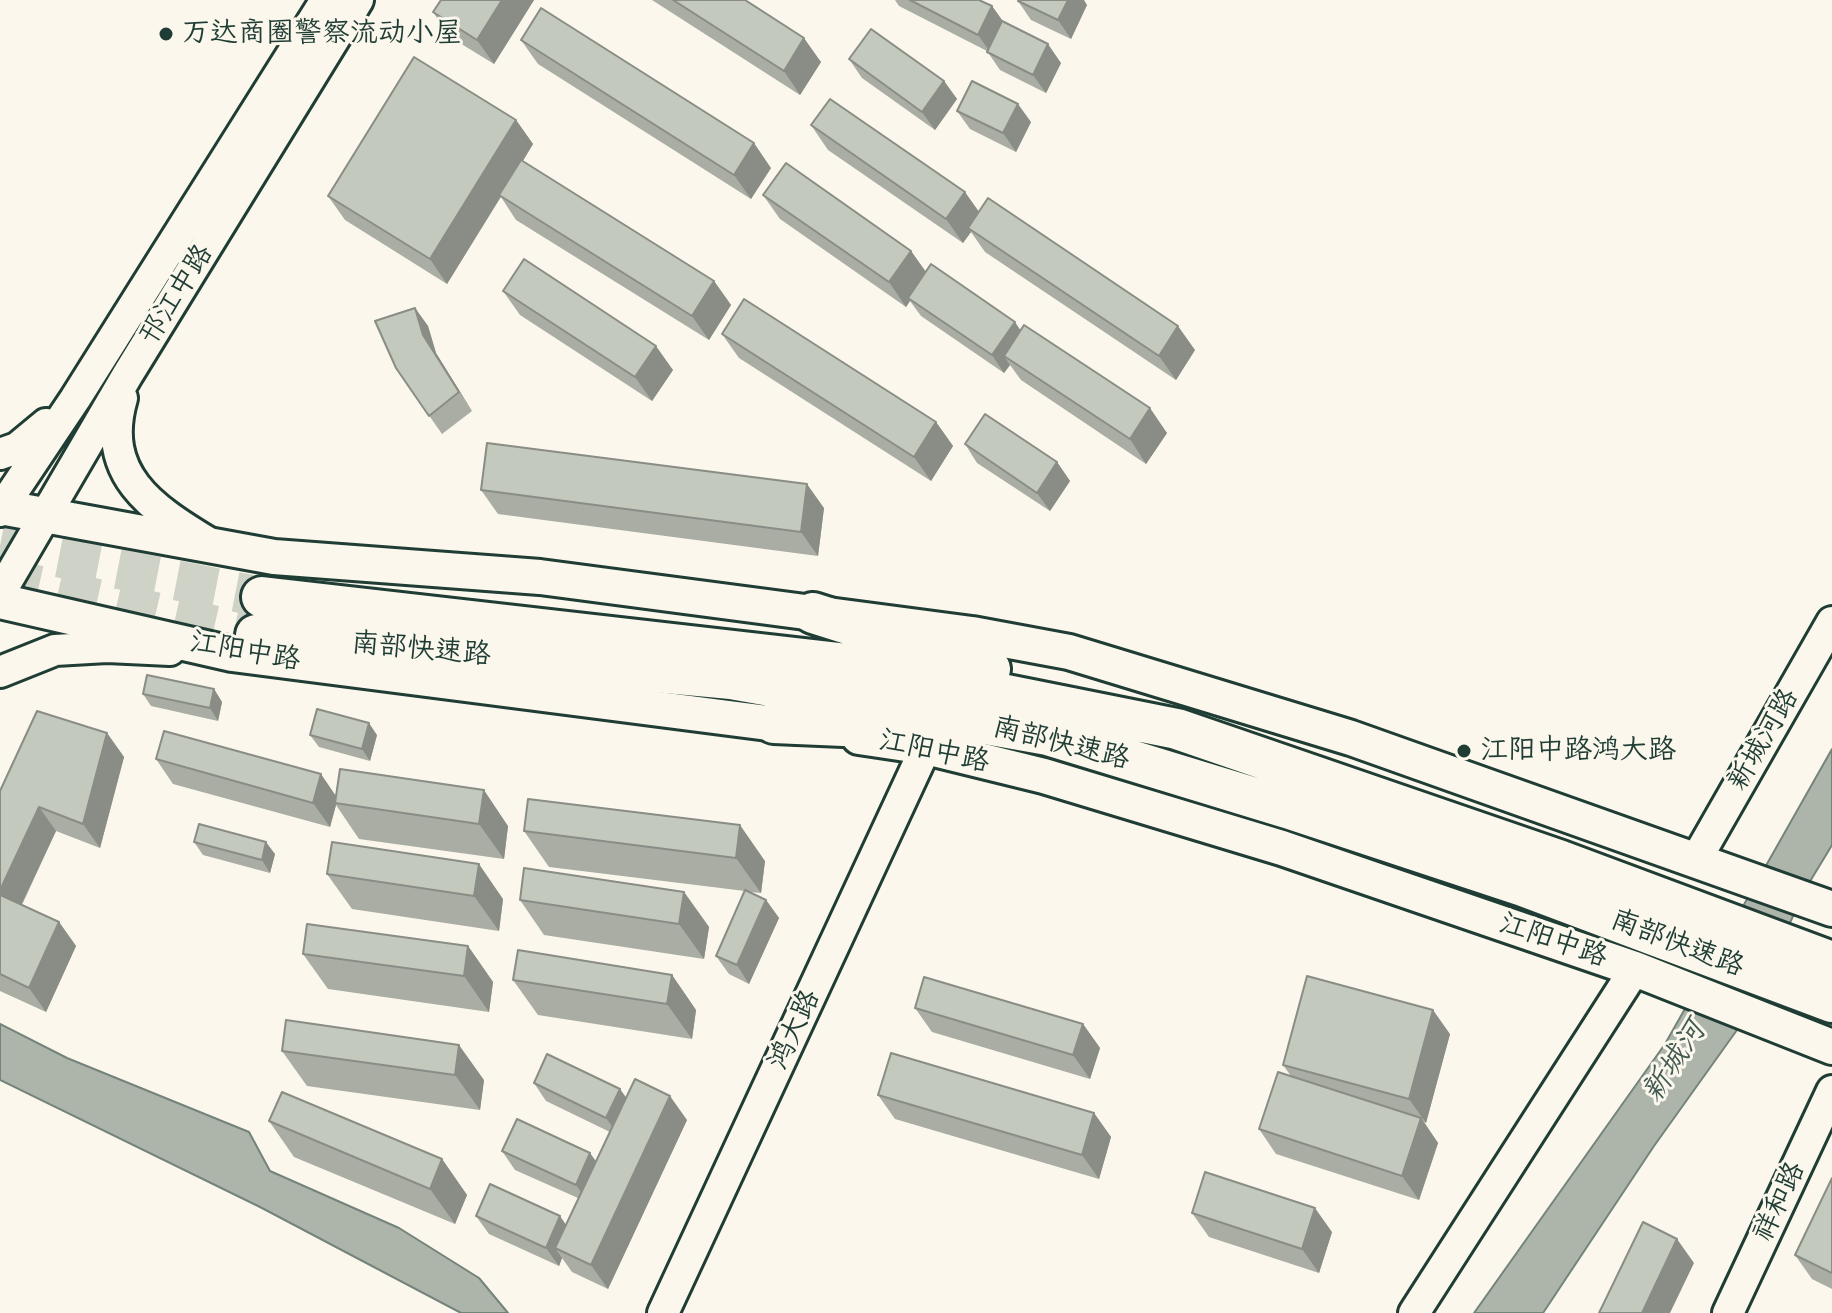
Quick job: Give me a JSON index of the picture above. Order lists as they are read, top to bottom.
{
  "streets": {
    "highway": ["南部快速路"],
    "main road": [
      "邗江中路",
      "江阳中路",
      "新城河路",
      "鸿大路",
      "祥和路"
    ]
  },
  "crossings": [
    ["南部快速路", "江阳中路"],
    ["江阳中路", "鸿大路"]
  ],
  "water": ["新城河"],
  "places": ["万达商圈警察流动小屋", "江阳中路鸿大路"]
}
